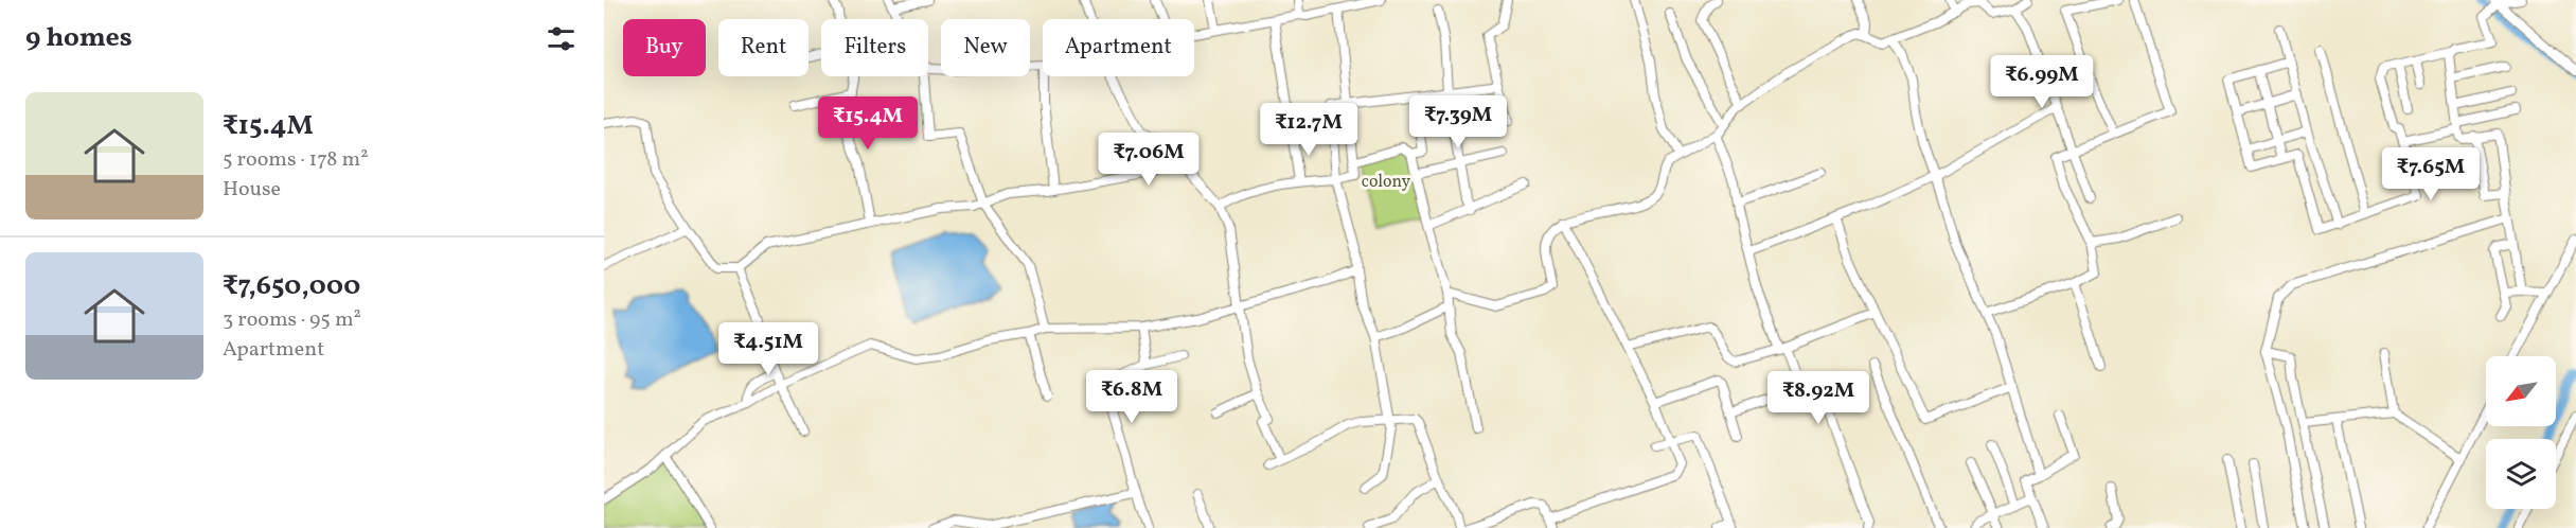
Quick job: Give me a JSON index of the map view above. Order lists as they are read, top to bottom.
{
  "parks": ["colony"],
  "north": "bottom left",
  "page": {
    "heading": "9 homes",
    "chip": [
      "Buy",
      "Rent",
      "Filters",
      "New",
      "Apartment"
    ],
    "price": [
      "₹6.99M",
      "₹7.39M",
      "₹15.4M",
      "₹12.7M",
      "₹7.06M",
      "₹7.65M",
      "₹4.51M",
      "₹6.8M",
      "₹8.92M"
    ],
    "list": [
      {
        "name": "₹15.4M",
        "note": "5 rooms · 178 m² · House"
      },
      {
        "name": "₹7,650,000",
        "note": "3 rooms · 95 m² · Apartment"
      }
    ]
  }
}
